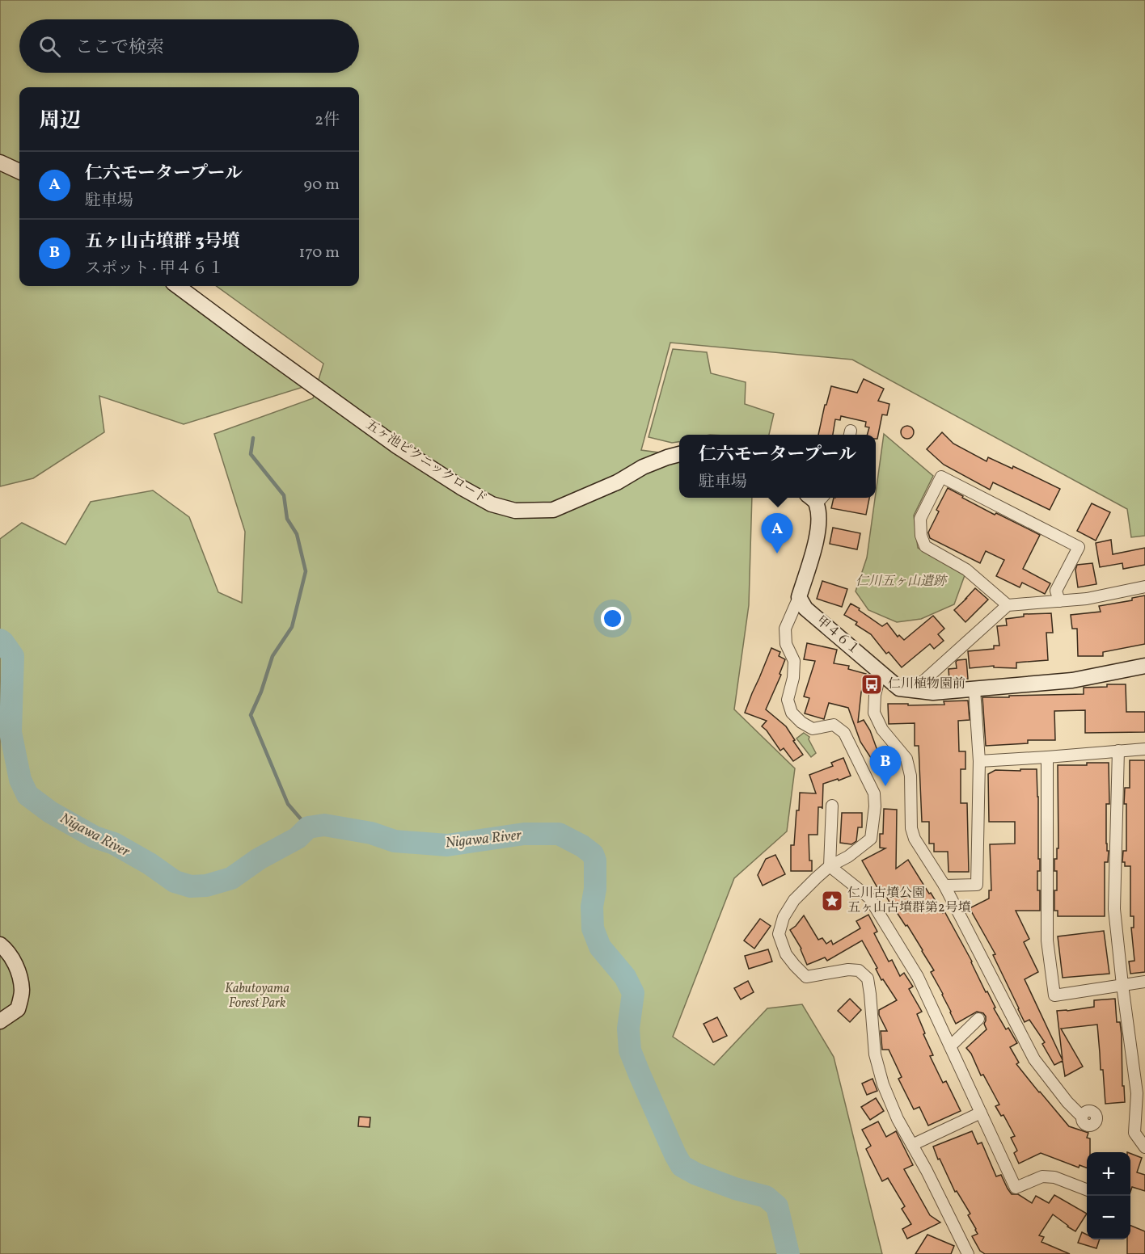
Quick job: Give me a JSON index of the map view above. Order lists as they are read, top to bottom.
{
  "streets": {
    "street": ["五ヶ池ピクニックロード", "甲４６１"]
  },
  "water": ["Nigawa River"],
  "parks": ["仁川五ヶ山遺跡", "Kabutoyama Forest Park"],
  "places": {
    "bus stop": ["仁川植物園前"],
    "place": ["仁川古墳公園 五ヶ山古墳群第2号墳"]
  },
  "page": {
    "search": "ここで検索",
    "heading": ["周辺", "2件"],
    "list": [
      {
        "mark": "A",
        "name": "仁六モータープール",
        "note": "駐車場",
        "value": "90 m"
      },
      {
        "mark": "B",
        "name": "五ヶ山古墳群 3号墳",
        "note": "スポット · 甲４６１",
        "value": "170 m"
      }
    ],
    "popup": ["仁六モータープール", "駐車場"],
    "pins": ["A", "B"],
    "map_buttons": ["+", "−"]
  }
}
